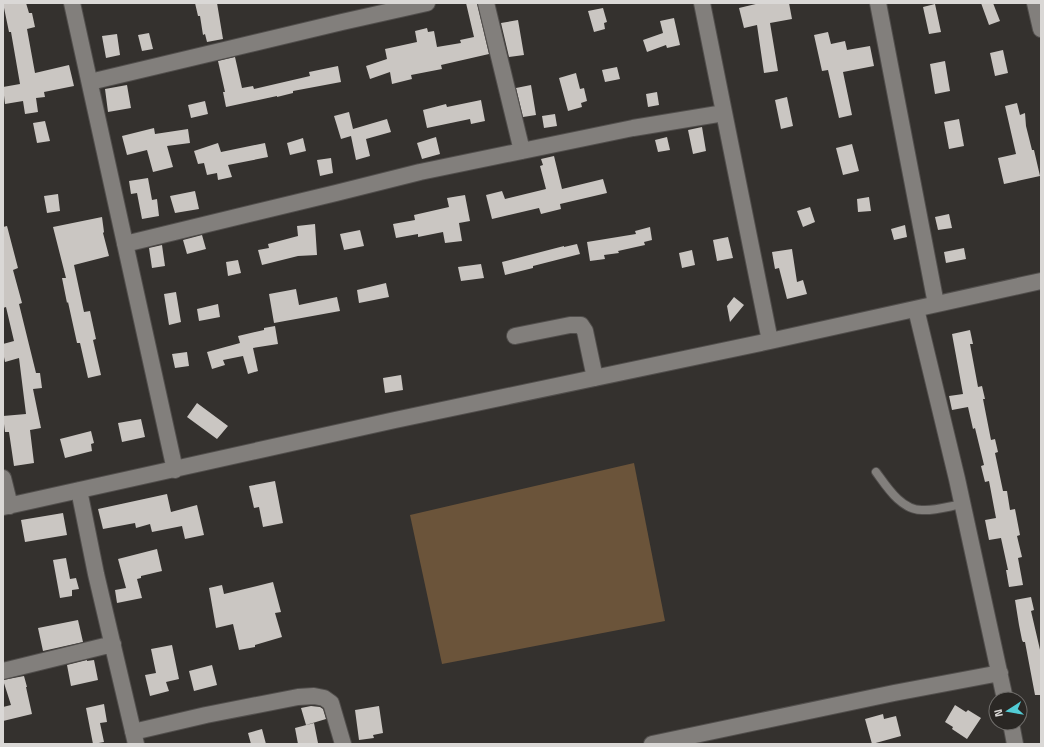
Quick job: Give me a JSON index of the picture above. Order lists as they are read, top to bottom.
{
  "north": "left"
}
